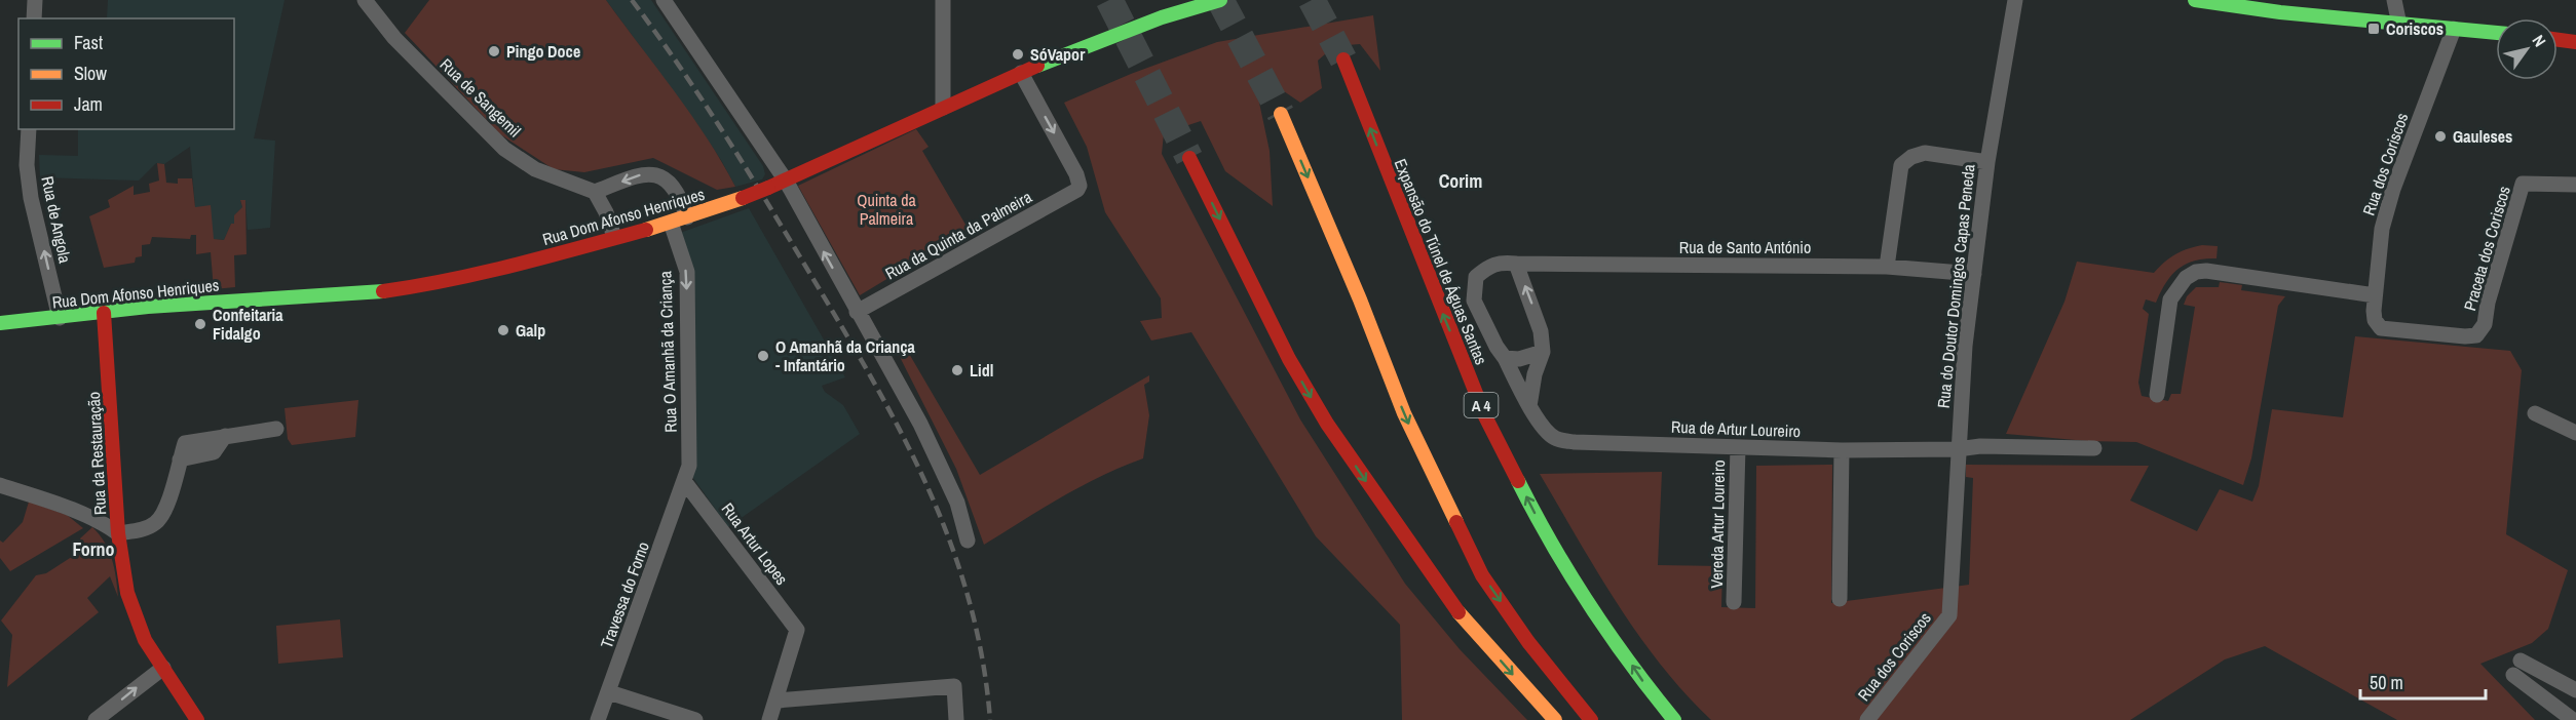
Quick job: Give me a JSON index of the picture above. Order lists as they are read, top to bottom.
{
  "streets": {
    "main road": [
      "Rua Dom Afonso Henriques",
      "Expansão do Túnel de Águas Santas",
      "A 4",
      "Rua da Restauração"
    ],
    "street": [
      "Rua de Sangemil",
      "Rua dos Coriscos",
      "Rua de Angola",
      "Rua da Quinta da Palmeira",
      "Rua de Santo António",
      "Praceta dos Coriscos",
      "Rua do Doutor Domingos Capas Peneda",
      "Rua O Amanhã da Criança",
      "Rua de Artur Loureiro",
      "Vereda Artur Loureiro",
      "Rua Artur Lopes",
      "Travessa do Forno"
    ]
  },
  "crossings": [
    ["Rua dos Coriscos", "Praceta dos Coriscos"],
    ["Rua dos Coriscos", "Rua do Doutor Domingos Capas Peneda"],
    ["Rua Dom Afonso Henriques", "Rua de Angola"],
    ["Rua Dom Afonso Henriques", "Rua da Quinta da Palmeira"],
    ["Rua Dom Afonso Henriques", "Rua O Amanhã da Criança"],
    ["Rua Dom Afonso Henriques", "Rua da Restauração"],
    ["Rua de Santo António", "Rua do Doutor Domingos Capas Peneda"],
    ["Rua de Santo António", "Rua de Artur Loureiro"],
    ["Rua do Doutor Domingos Capas Peneda", "Rua de Artur Loureiro"],
    ["Rua O Amanhã da Criança", "Rua Artur Lopes"],
    ["Rua O Amanhã da Criança", "Travessa do Forno"],
    ["Rua de Artur Loureiro", "Vereda Artur Loureiro"],
    ["Rua Artur Lopes", "Travessa do Forno"]
  ],
  "one_way": ["Rua de Angola", "Rua O Amanhã da Criança"],
  "districts": ["Corim", "Forno"],
  "parks": ["Quinta da Palmeira"],
  "places": {
    "transit": ["Coriscos"],
    "other": [
      "Pingo Doce",
      "SóVapor",
      "Gauleses",
      "Confeitaria Fidalgo",
      "Galp",
      "O Amanhã da Criança - Infantário",
      "Lidl"
    ]
  },
  "legend": ["Fast", "Slow", "Jam"],
  "scale_bar": "50 m",
  "north": "top right"
}
